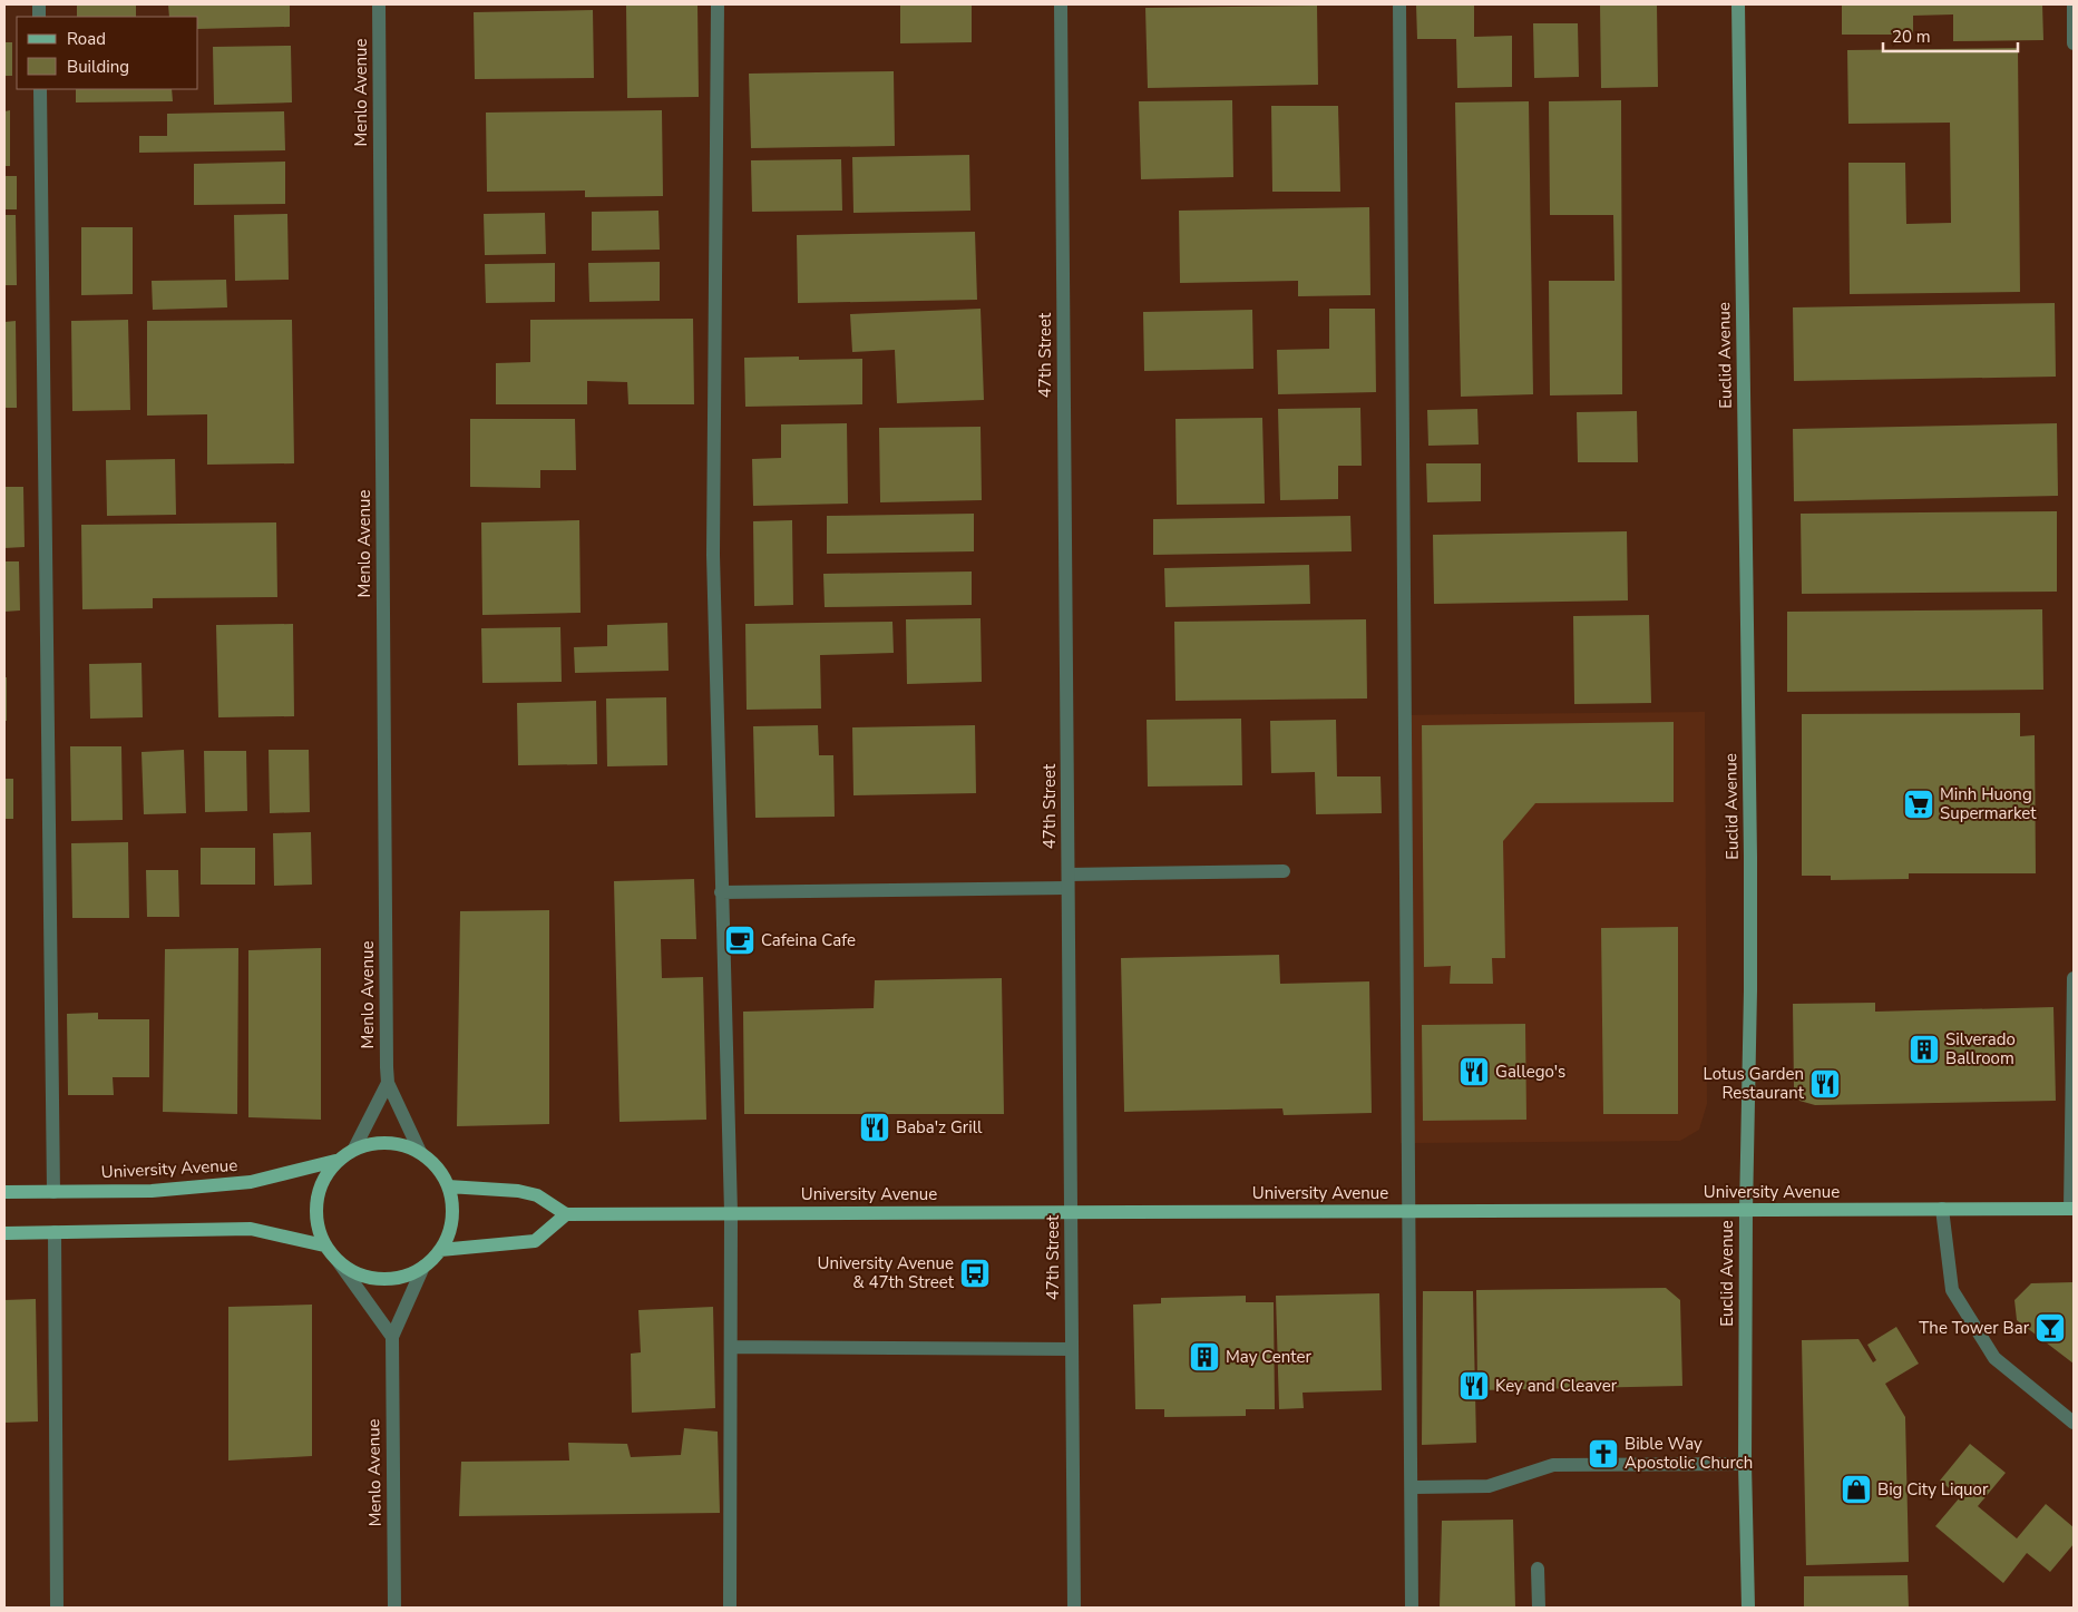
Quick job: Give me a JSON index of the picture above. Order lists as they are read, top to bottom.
{
  "streets": {
    "main road": ["Euclid Avenue", "University Avenue"],
    "street": ["Menlo Avenue", "47th Street"]
  },
  "crossings": [
    ["Menlo Avenue", "University Avenue"],
    ["47th Street", "University Avenue"],
    ["Euclid Avenue", "University Avenue"]
  ],
  "places": {
    "supermarket": ["Minh Huong Supermarket"],
    "cafe": ["Cafeina Cafe"],
    "building": ["Silverado Ballroom", "May Center"],
    "restaurant": [
      "Gallego's",
      "Lotus Garden Restaurant",
      "Baba'z Grill",
      "Key and Cleaver"
    ],
    "bus stop": ["University Avenue & 47th Street"],
    "bar": ["The Tower Bar"],
    "church": ["Bible Way Apostolic Church"],
    "shop": ["Big City Liquor"]
  },
  "legend": ["Road", "Building"],
  "scale_bar": "20 m"
}
